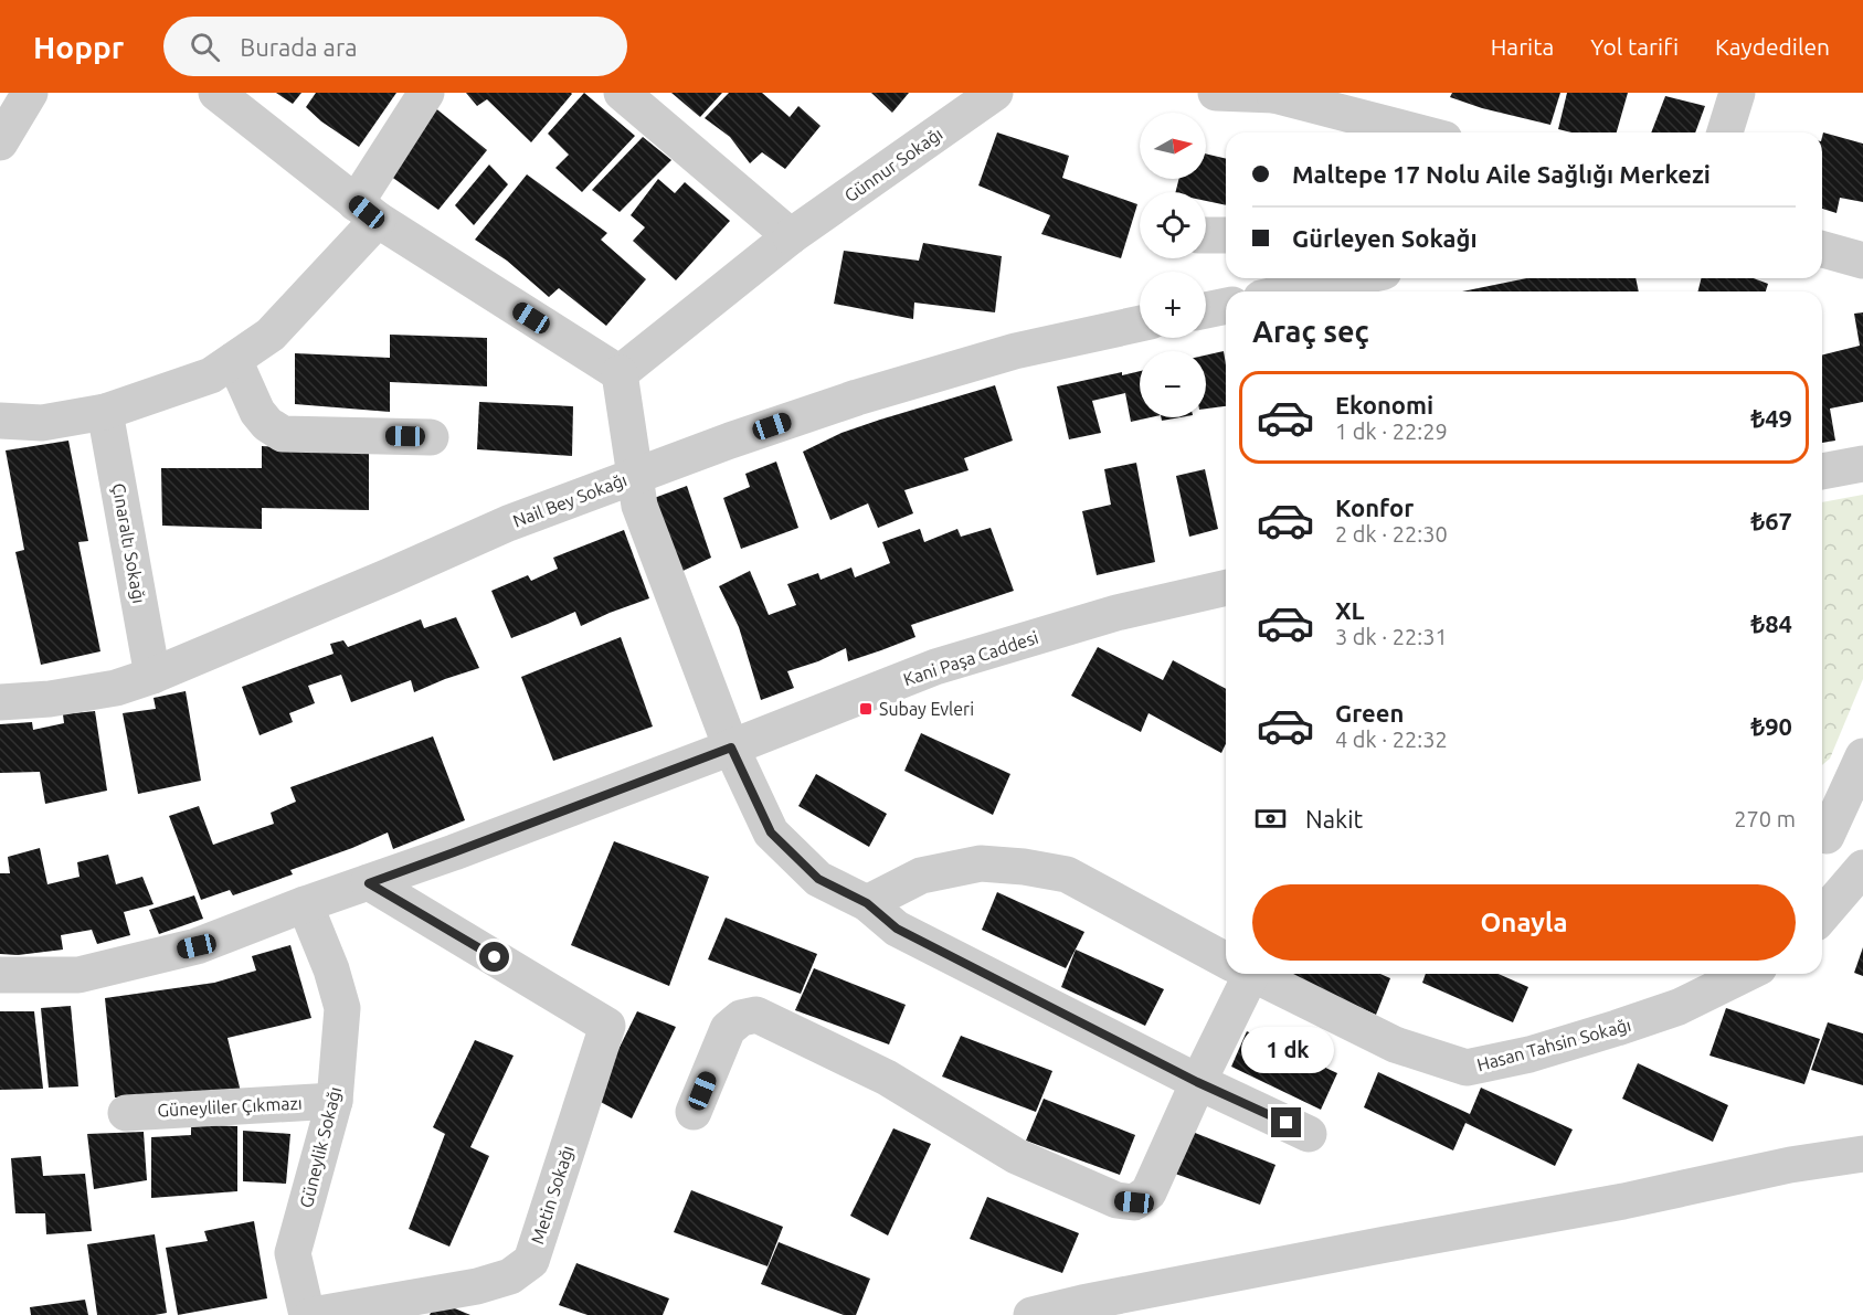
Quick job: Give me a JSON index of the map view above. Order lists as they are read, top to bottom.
{
  "streets": {
    "street": [
      "Günnur Sokağı",
      "Nail Bey Sokağı",
      "Çınaraltı Sokağı",
      "Kani Paşa Caddesi",
      "Hasan Tahsin Sokağı",
      "Güneyliler Çıkmazı",
      "Güneylik Sokağı",
      "Metin Sokağı"
    ]
  },
  "crossings": [
    ["Nail Bey Sokağı", "Çınaraltı Sokağı"],
    ["Kani Paşa Caddesi", "Güneylik Sokağı"],
    ["Kani Paşa Caddesi", "Metin Sokağı"],
    ["Güneyliler Çıkmazı", "Güneylik Sokağı"]
  ],
  "places": {
    "transit": ["Subay Evleri"]
  },
  "north": "right",
  "page": {
    "header": "Hoppr",
    "search": "Burada ara",
    "nav": ["Harita", "Yol tarifi", "Kaydedilen"],
    "map_buttons": ["+", "−"],
    "banner": ["Maltepe 17 Nolu Aile Sağlığı Merkezi", "Gürleyen Sokağı"],
    "heading": "Araç seç",
    "list": [
      {
        "name": "Ekonomi",
        "note": "1 dk · 22:29",
        "value": "₺49"
      },
      {
        "name": "Konfor",
        "note": "2 dk · 22:30",
        "value": "₺67"
      },
      {
        "name": "XL",
        "note": "3 dk · 22:31",
        "value": "₺84"
      },
      {
        "name": "Green",
        "note": "4 dk · 22:32",
        "value": "₺90"
      }
    ],
    "pay": ["Nakit", "270 m"],
    "buttons": "Onayla",
    "bubble": "1 dk"
  }
}
